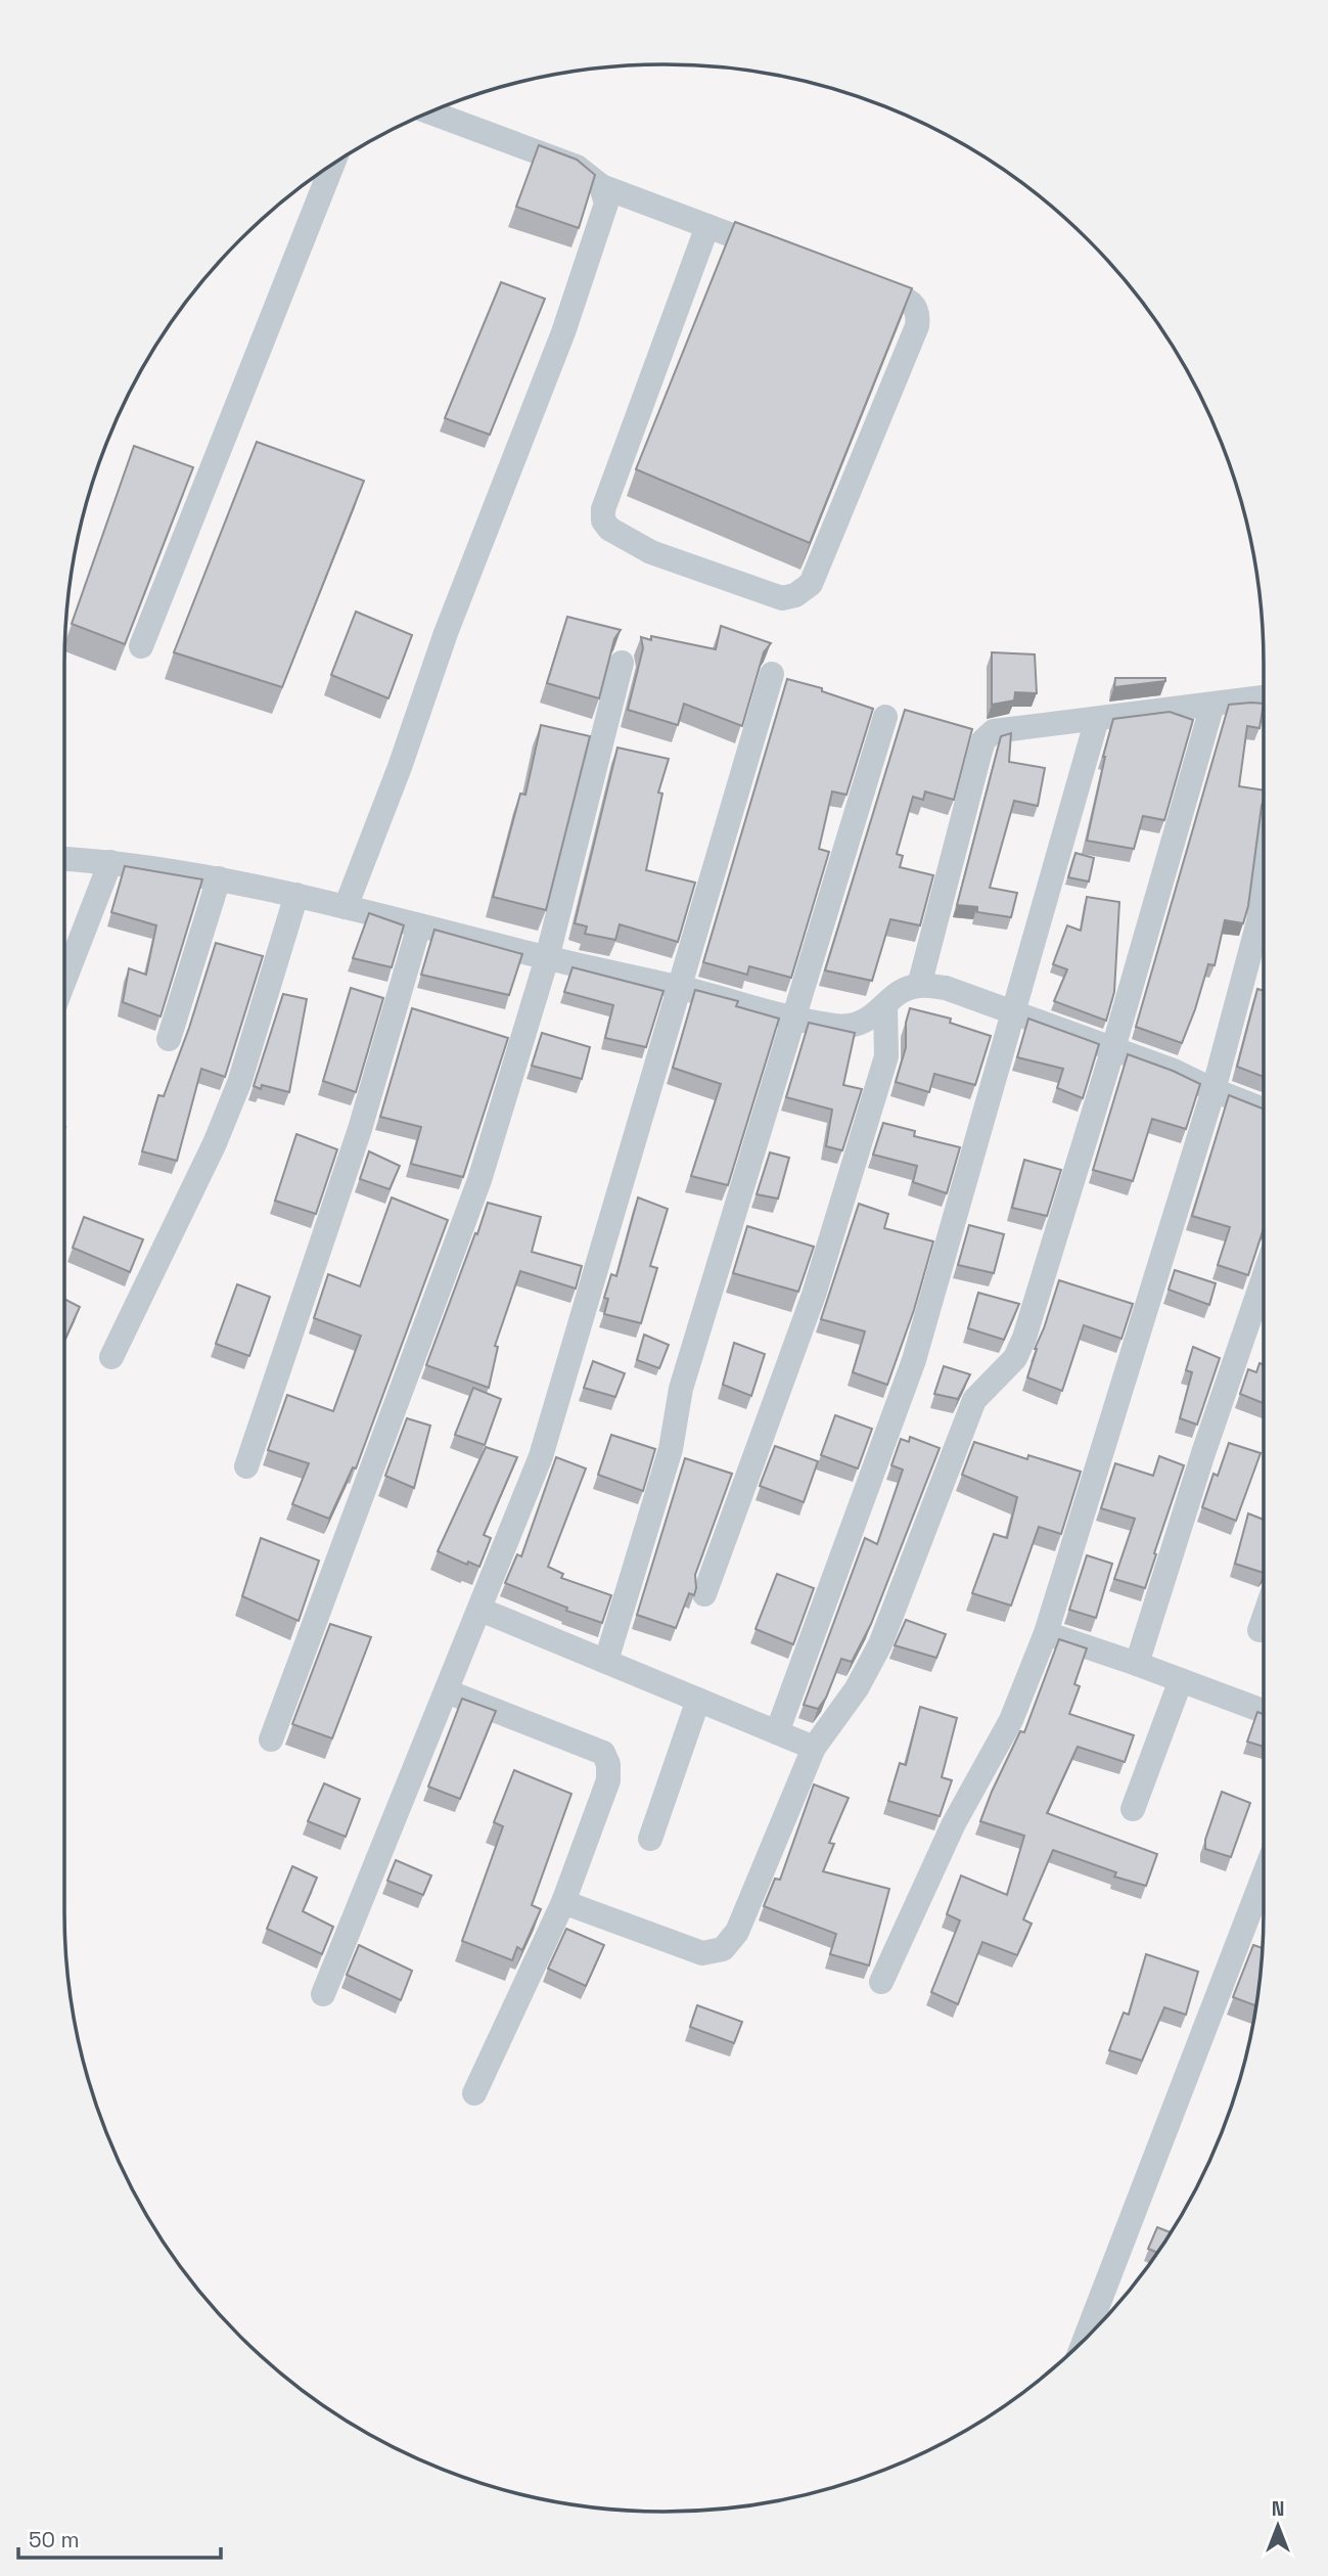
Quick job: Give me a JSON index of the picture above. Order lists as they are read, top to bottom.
{
  "scale_bar": "50 m",
  "north": "top"
}
